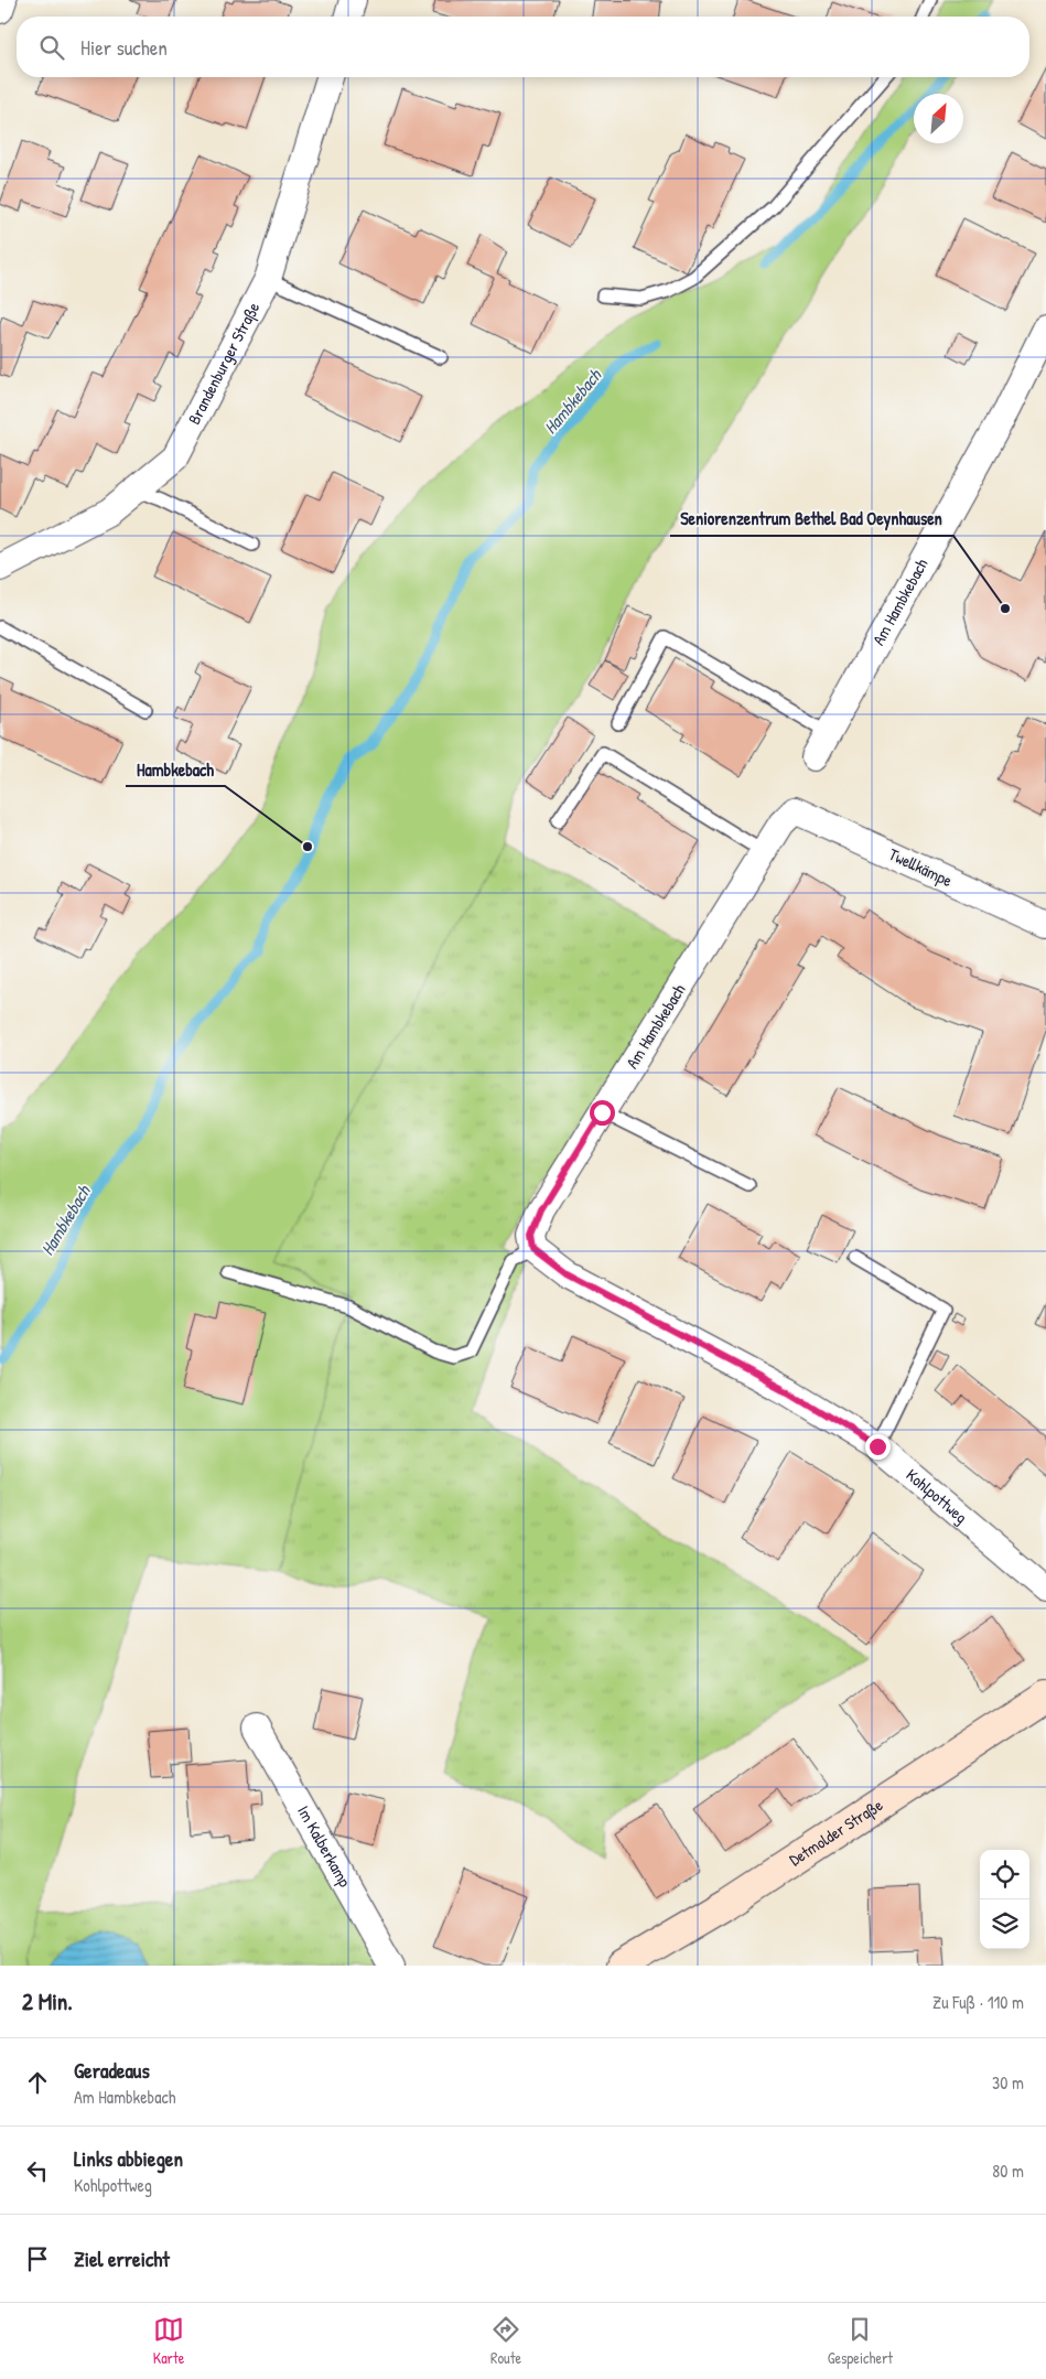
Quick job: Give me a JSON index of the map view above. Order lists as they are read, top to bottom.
{
  "streets": {
    "main road": ["Detmolder Straße"],
    "street": [
      "Brandenburger Straße",
      "Am Hambkebach",
      "Twellkämpe",
      "Kohlpottweg",
      "Im Kalberkamp"
    ]
  },
  "crossings": [
    ["Am Hambkebach", "Twellkämpe"],
    ["Am Hambkebach", "Kohlpottweg"]
  ],
  "water": ["Hambkebach"],
  "places": ["Seniorenzentrum Bethel Bad Oeynhausen", "Hambkebach"],
  "north": "top right",
  "page": {
    "search": "Hier suchen",
    "heading": ["2 Min.", "Zu Fuß · 110 m"],
    "list": [
      ["Geradeaus", "Am Hambkebach", "30 m"],
      ["Links abbiegen", "Kohlpottweg", "80 m"],
      "Ziel erreicht"
    ],
    "nav": ["Karte", "Route", "Gespeichert"]
  }
}
